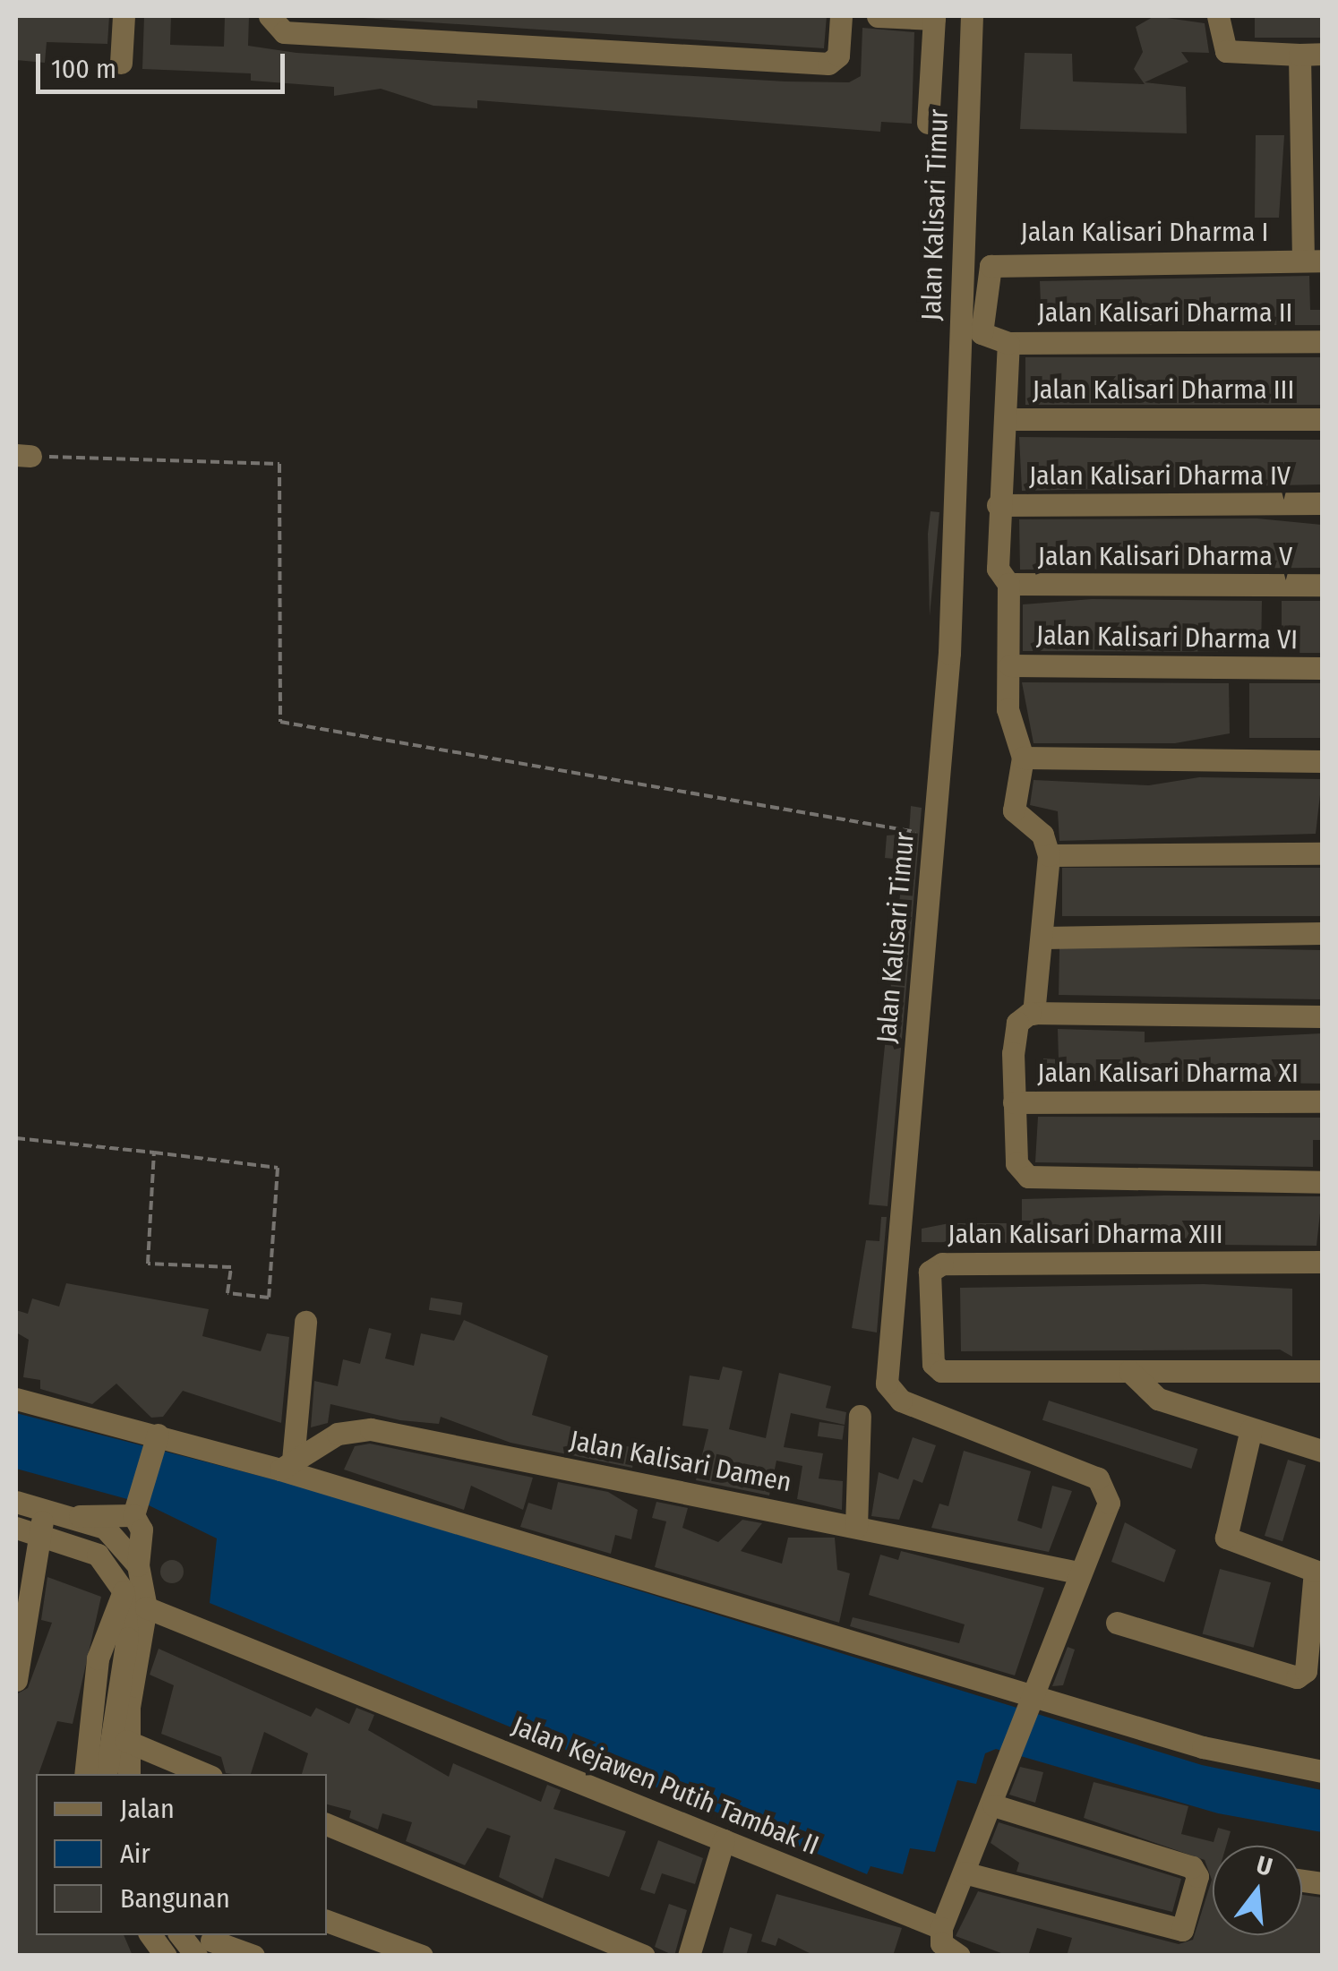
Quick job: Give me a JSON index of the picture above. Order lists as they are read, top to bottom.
{
  "streets": {
    "street": [
      "Jalan Kalisari Timur",
      "Jalan Kalisari Dharma I",
      "Jalan Kalisari Dharma II",
      "Jalan Kalisari Dharma III",
      "Jalan Kalisari Dharma IV",
      "Jalan Kalisari Dharma V",
      "Jalan Kalisari Dharma VI",
      "Jalan Kalisari Dharma XI",
      "Jalan Kalisari Dharma XIII",
      "Jalan Kalisari Damen",
      "Jalan Kejawen Putih Tambak II"
    ]
  },
  "crossings": [
    ["Jalan Kalisari Timur", "Jalan Kalisari Damen"],
    ["Jalan Kalisari Dharma I", "Jalan Kalisari Dharma II"]
  ],
  "legend": ["Jalan", "Air", "Bangunan"],
  "scale_bar": "100 m",
  "north": "top"
}
